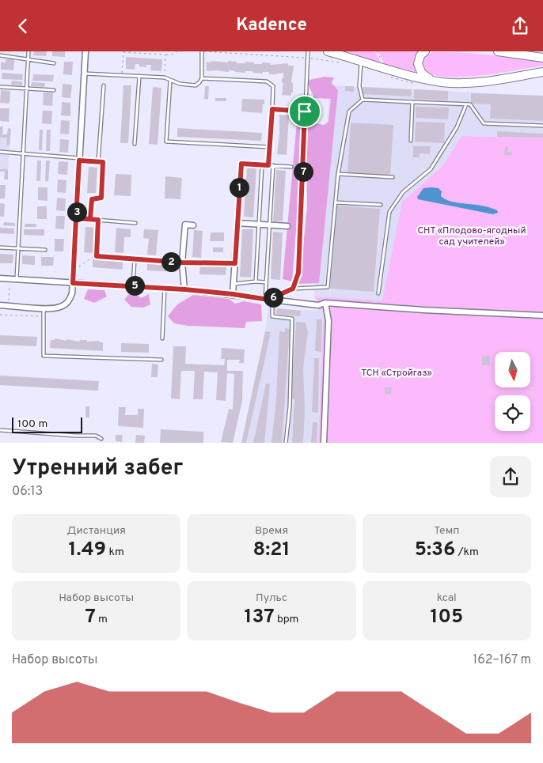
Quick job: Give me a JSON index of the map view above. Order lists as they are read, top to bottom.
{
  "parks": ["СНТ «Плодово-ягодный сад учителей»", "ТСН «Стройгаз»"],
  "scale_bar": "100 m",
  "north": "bottom",
  "page": {
    "header": "Kadence",
    "pins": [
      "7",
      "1",
      "3",
      "2",
      "5",
      "6"
    ],
    "scale": "100 m",
    "heading": ["Утренний забег", "06:13"],
    "stats": [
      ["Дистанция", "1.49 km"],
      ["Время", "8:21"],
      ["Темп", "5:36 /km"],
      ["Набор высоты", "7 m"],
      ["Пульс", "137 bpm"],
      ["kcal", "105"]
    ],
    "chart": ["Набор высоты", "162–167 m"]
  }
}
